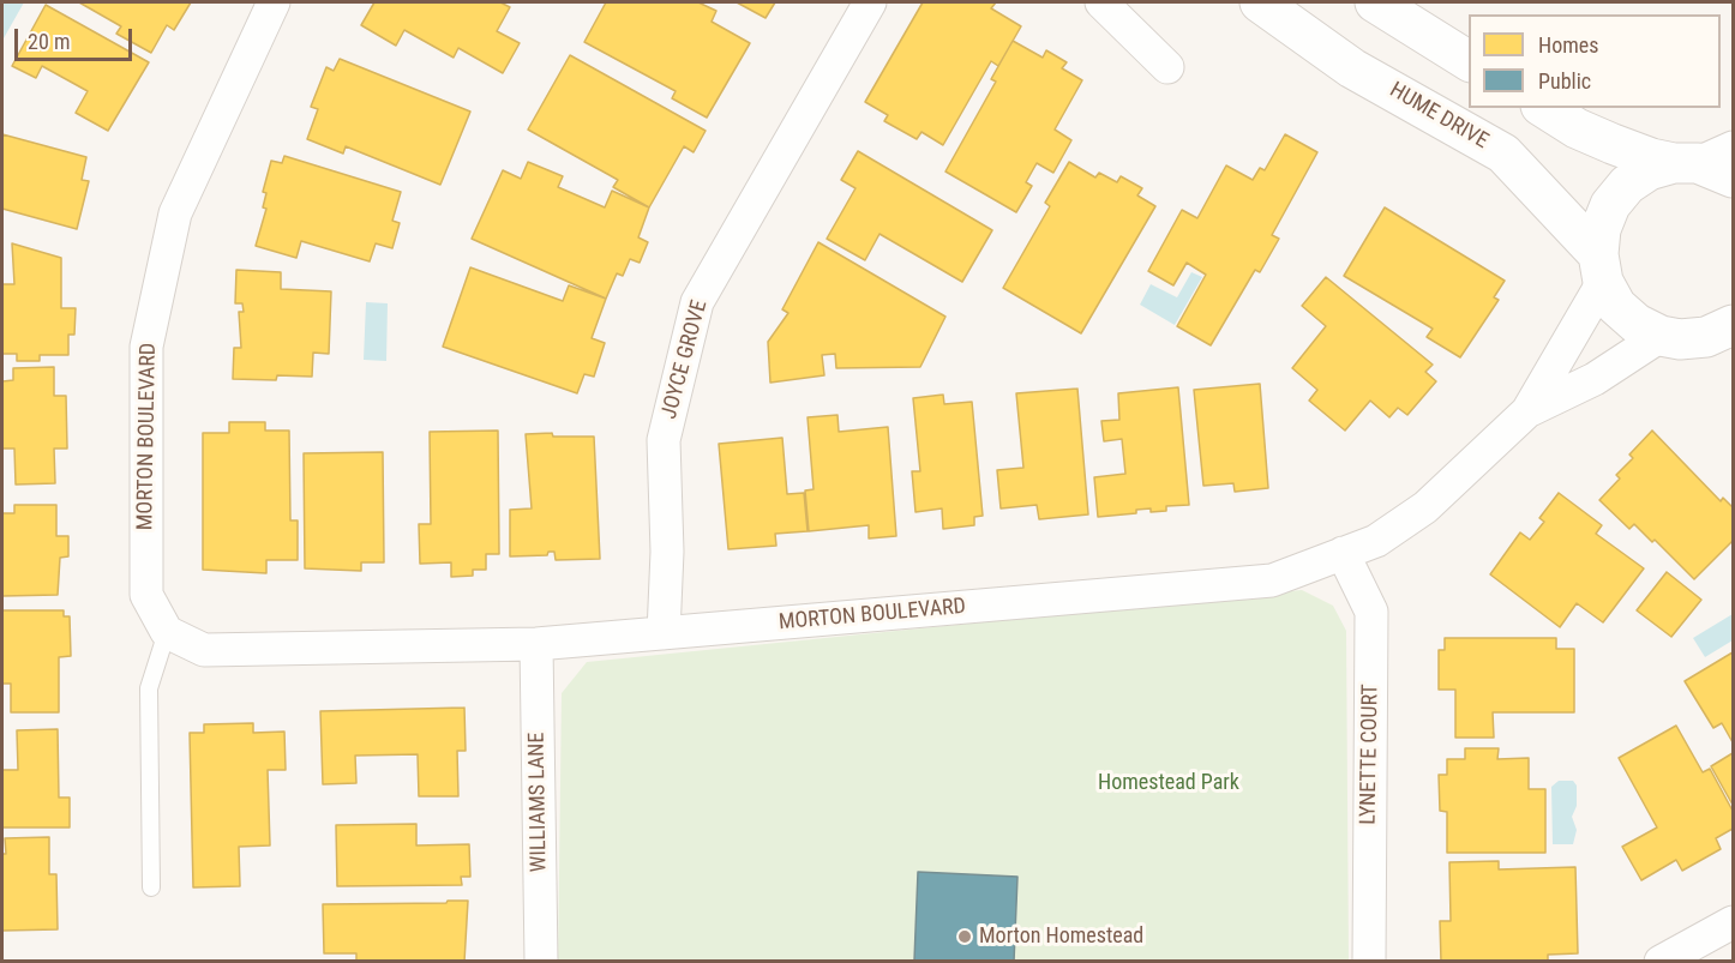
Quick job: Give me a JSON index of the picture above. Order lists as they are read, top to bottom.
{
  "streets": {
    "street": [
      "HUME DRIVE",
      "JOYCE GROVE",
      "MORTON BOULEVARD",
      "LYNETTE COURT",
      "WILLIAMS LANE"
    ]
  },
  "crossings": [
    ["HUME DRIVE", "MORTON BOULEVARD"],
    ["JOYCE GROVE", "MORTON BOULEVARD"],
    ["MORTON BOULEVARD", "LYNETTE COURT"],
    ["MORTON BOULEVARD", "WILLIAMS LANE"]
  ],
  "parks": ["Homestead Park"],
  "places": ["Morton Homestead"],
  "legend": ["Homes", "Public"],
  "scale_bar": "20 m"
}
